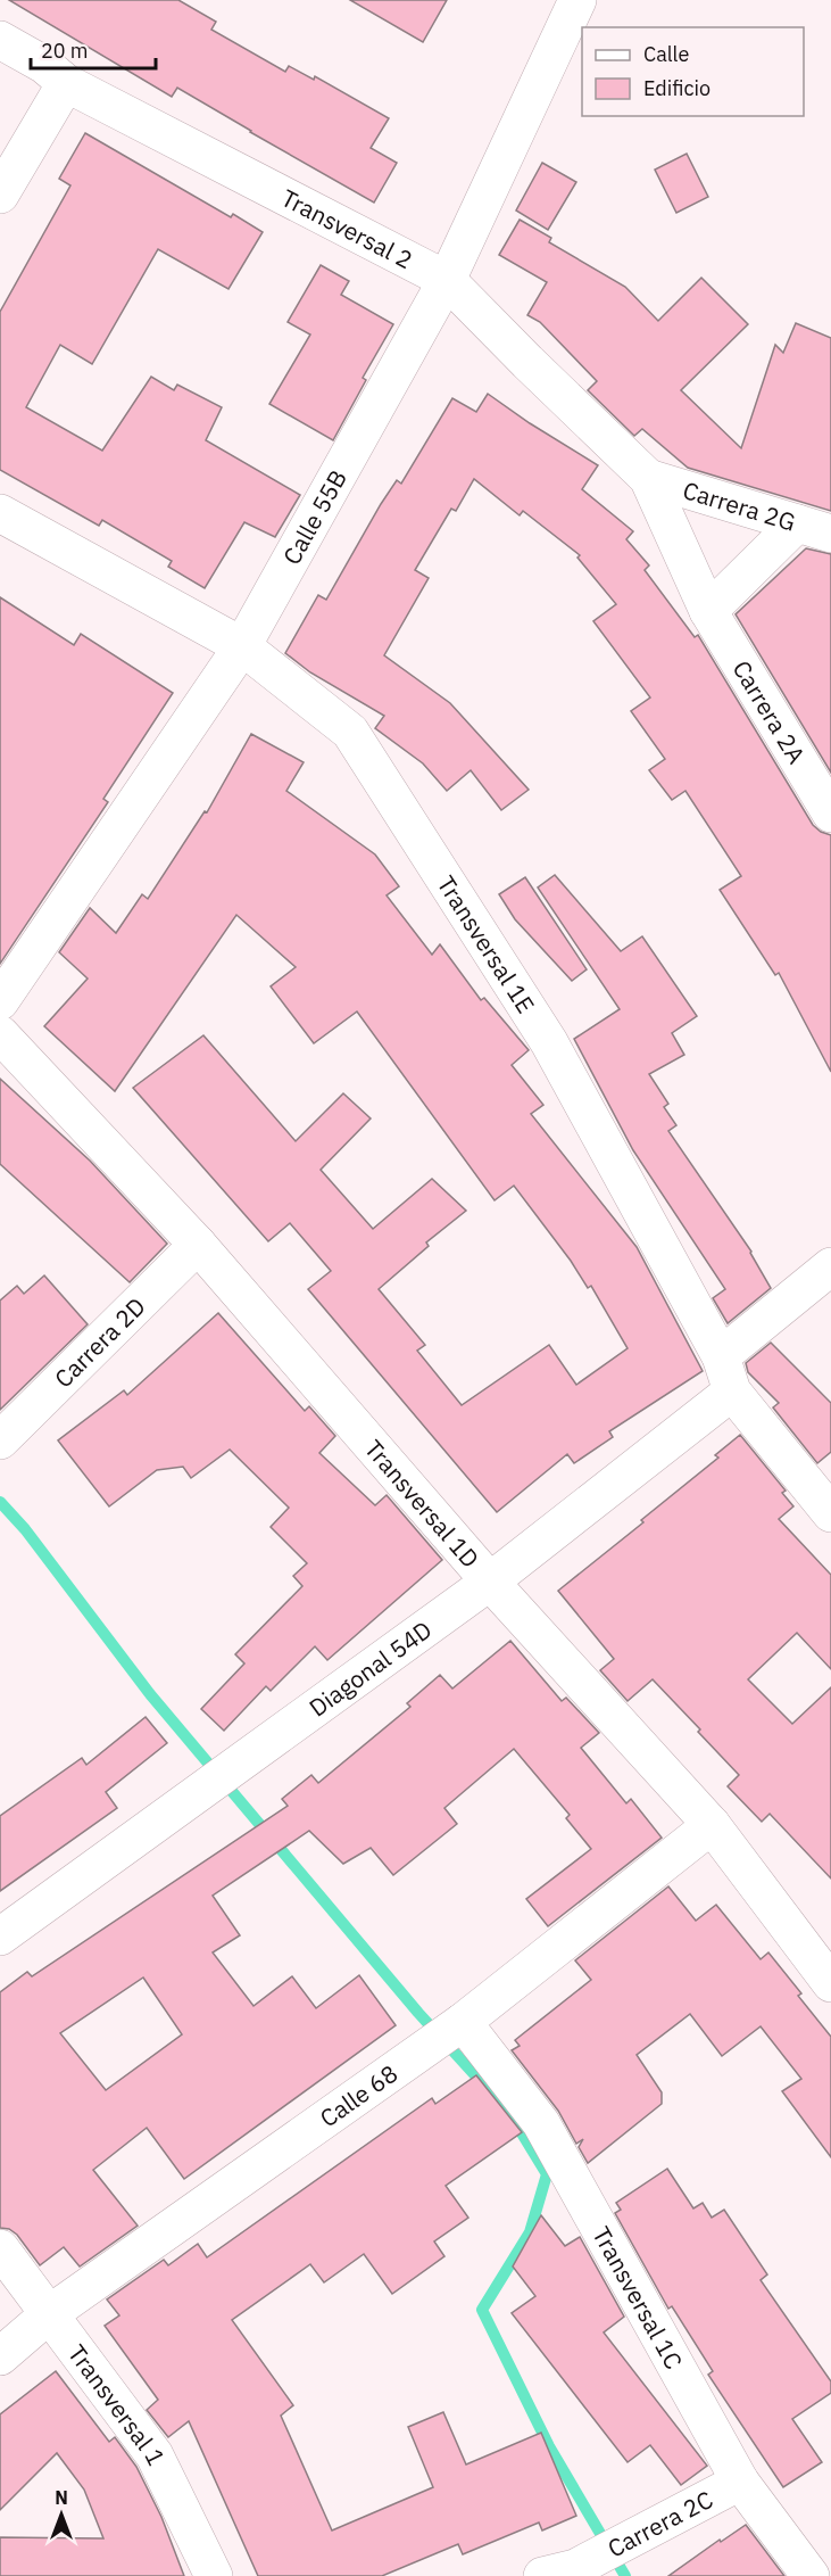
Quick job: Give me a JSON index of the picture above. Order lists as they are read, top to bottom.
{
  "streets": {
    "street": [
      "Transversal 2",
      "Carrera 2G",
      "Calle 55B",
      "Carrera 2A",
      "Transversal 1E",
      "Carrera 2D",
      "Transversal 1D",
      "Diagonal 54D",
      "Calle 68",
      "Transversal 1C",
      "Transversal 1",
      "Carrera 2C"
    ]
  },
  "crossings": [
    ["Transversal 2", "Carrera 2G"],
    ["Transversal 2", "Calle 55B"],
    ["Transversal 2", "Carrera 2A"],
    ["Carrera 2G", "Carrera 2A"],
    ["Calle 55B", "Transversal 1E"],
    ["Transversal 1E", "Diagonal 54D"],
    ["Carrera 2D", "Transversal 1D"],
    ["Transversal 1D", "Diagonal 54D"],
    ["Transversal 1D", "Calle 68"],
    ["Calle 68", "Transversal 1C"],
    ["Calle 68", "Transversal 1"],
    ["Transversal 1C", "Carrera 2C"]
  ],
  "legend": ["Calle", "Edificio"],
  "scale_bar": "20 m",
  "north": "top"
}
